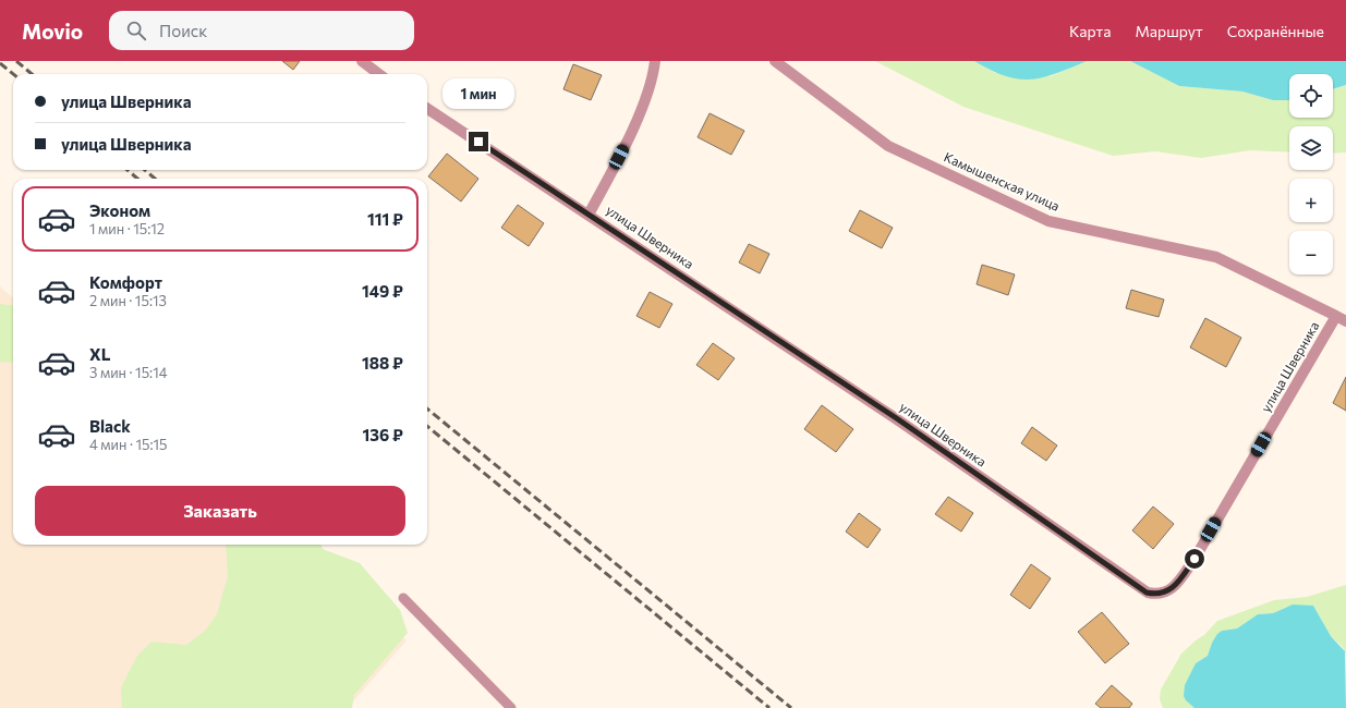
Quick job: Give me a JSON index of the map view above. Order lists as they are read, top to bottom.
{
  "streets": {
    "street": ["Камышенская улица", "улица Шверника"]
  },
  "crossings": [
    ["Камышенская улица", "улица Шверника"]
  ],
  "page": {
    "header": "Movio",
    "search": "Поиск",
    "nav": ["Карта", "Маршрут", "Сохранённые"],
    "map_buttons": ["+", "−"],
    "banner": ["улица Шверника", "улица Шверника"],
    "bubble": "1 мин",
    "list": [
      {
        "name": "Эконом",
        "note": "1 мин · 15:12",
        "value": "111 ₽"
      },
      {
        "name": "Комфорт",
        "note": "2 мин · 15:13",
        "value": "149 ₽"
      },
      {
        "name": "XL",
        "note": "3 мин · 15:14",
        "value": "188 ₽"
      },
      {
        "name": "Black",
        "note": "4 мин · 15:15",
        "value": "136 ₽"
      }
    ],
    "buttons": "Заказать"
  }
}
